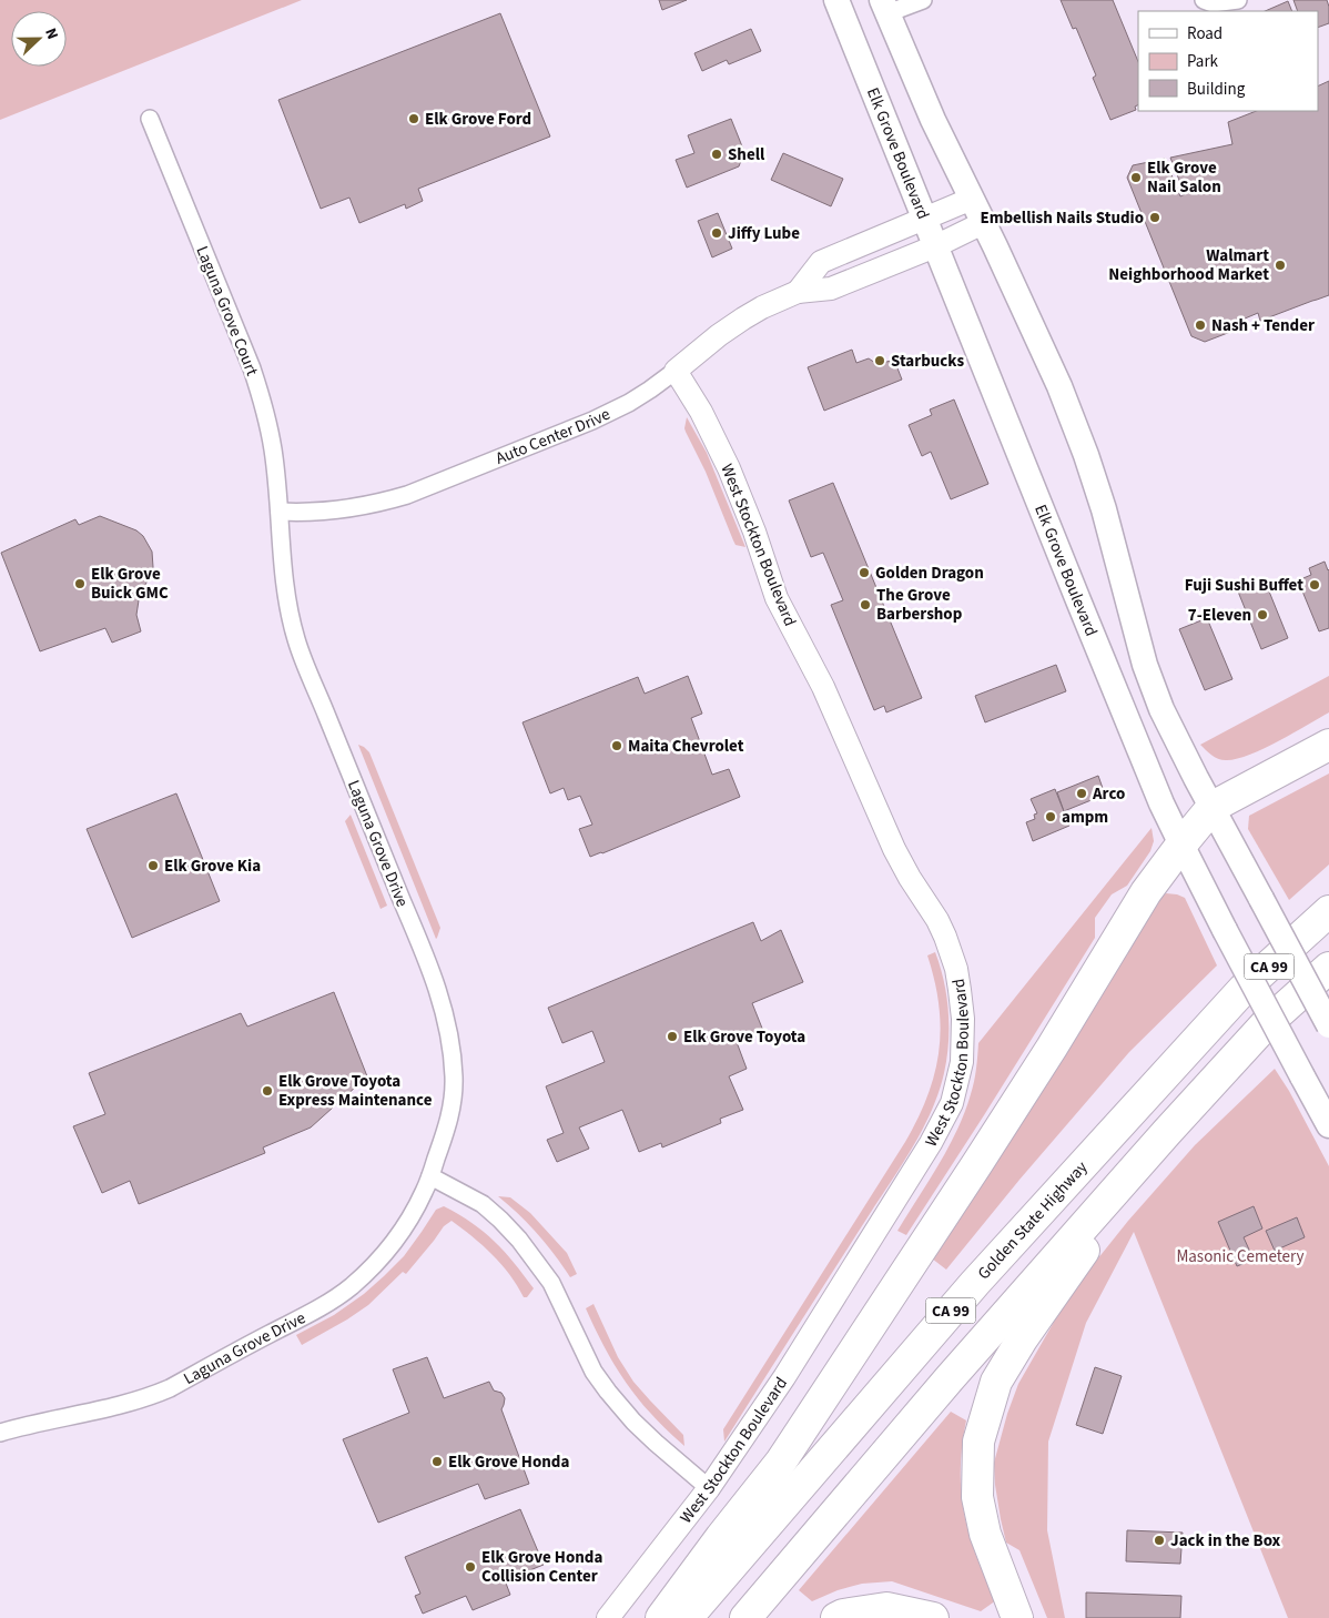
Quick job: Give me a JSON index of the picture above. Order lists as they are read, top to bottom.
{
  "streets": {
    "highway": ["CA 99", "Golden State Highway"],
    "main road": ["Elk Grove Boulevard"],
    "street": [
      "Laguna Grove Court",
      "Auto Center Drive",
      "West Stockton Boulevard",
      "Laguna Grove Drive"
    ]
  },
  "crossings": [
    ["Elk Grove Boulevard", "Auto Center Drive"],
    ["Laguna Grove Court", "Auto Center Drive"],
    ["Laguna Grove Court", "Laguna Grove Drive"],
    ["Auto Center Drive", "West Stockton Boulevard"],
    ["Auto Center Drive", "Laguna Grove Drive"]
  ],
  "parks": ["Masonic Cemetery"],
  "places": [
    "Elk Grove Ford",
    "Shell",
    "Elk Grove Nail Salon",
    "Embellish Nails Studio",
    "Jiffy Lube",
    "Walmart Neighborhood Market",
    "Nash + Tender",
    "Starbucks",
    "Golden Dragon",
    "Elk Grove Buick GMC",
    "Fuji Sushi Buffet",
    "The Grove Barbershop",
    "7-Eleven",
    "Maita Chevrolet",
    "Arco",
    "ampm",
    "Elk Grove Kia",
    "Elk Grove Toyota",
    "Elk Grove Toyota Express Maintenance",
    "Elk Grove Honda",
    "Jack in the Box",
    "Elk Grove Honda Collision Center"
  ],
  "legend": ["Road", "Park", "Building"],
  "north": "right"
}
